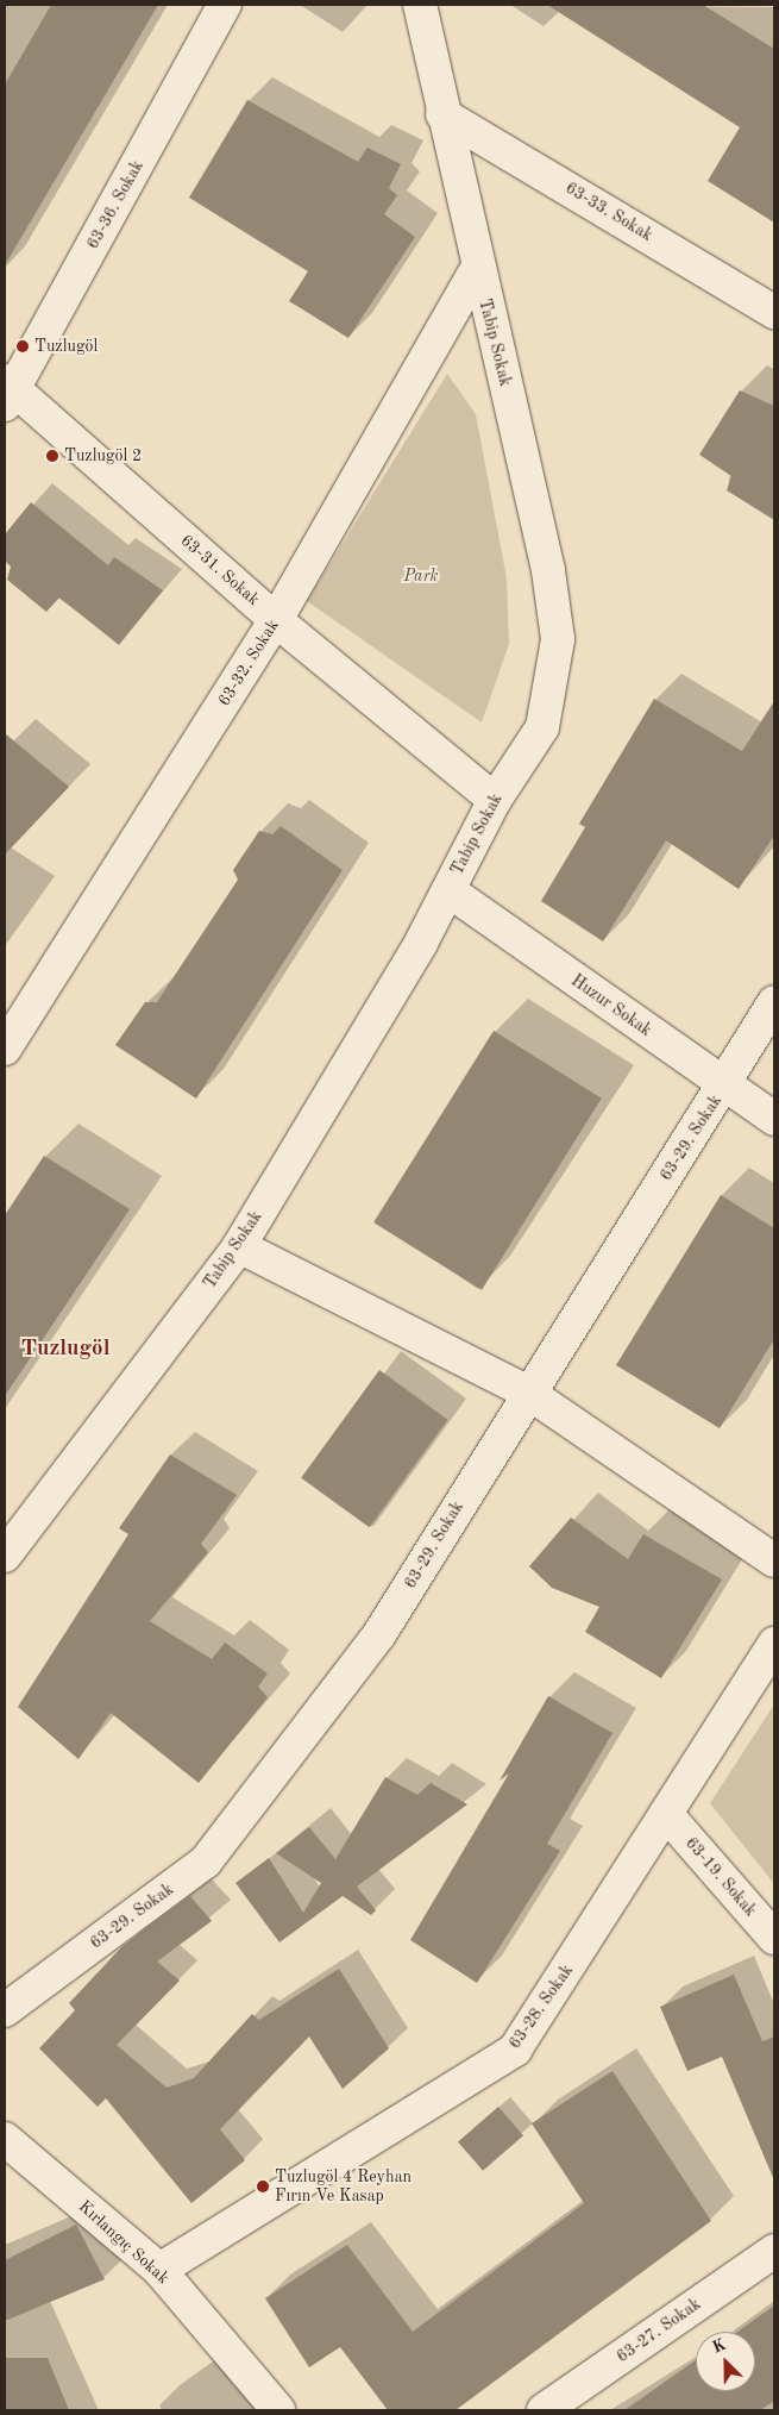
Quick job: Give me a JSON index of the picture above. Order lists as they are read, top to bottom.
{
  "streets": {
    "street": [
      "63-36. Sokak",
      "63-33. Sokak",
      "Tabip Sokak",
      "63-31. Sokak",
      "63-32. Sokak",
      "Huzur Sokak",
      "63-29. Sokak",
      "63-19. Sokak",
      "63-28. Sokak",
      "Kırlangıç Sokak",
      "63-27. Sokak"
    ]
  },
  "crossings": [
    ["63-36. Sokak", "63-31. Sokak"],
    ["63-33. Sokak", "Tabip Sokak"],
    ["Tabip Sokak", "63-31. Sokak"],
    ["Tabip Sokak", "63-32. Sokak"],
    ["Tabip Sokak", "Huzur Sokak"],
    ["63-31. Sokak", "63-32. Sokak"],
    ["Huzur Sokak", "63-29. Sokak"],
    ["63-19. Sokak", "63-28. Sokak"],
    ["63-28. Sokak", "Kırlangıç Sokak"]
  ],
  "districts": ["Tuzlugöl"],
  "parks": ["Park"],
  "places": ["Tuzlugöl", "Tuzlugöl 2", "Tuzlugöl 4 Reyhan Fırın Ve Kasap"],
  "north": "top left"
}
